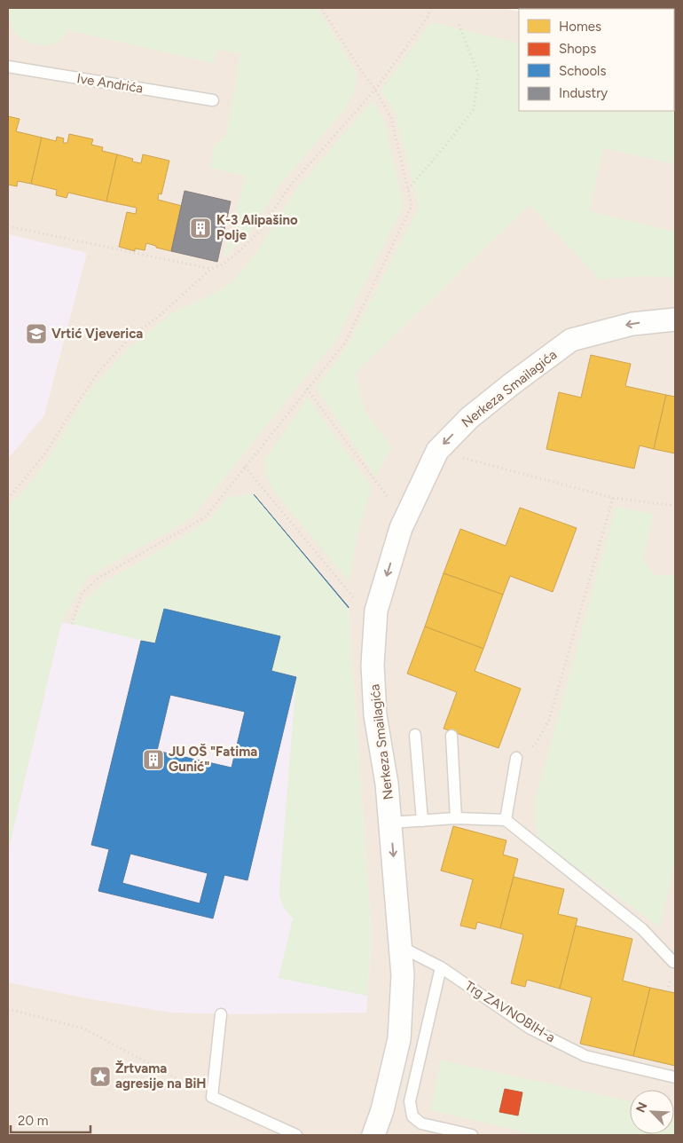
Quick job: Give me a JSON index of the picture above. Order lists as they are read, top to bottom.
{
  "streets": {
    "street": ["Nerkeza Smailagića"],
    "lane": ["Ive Andrića", "Trg ZAVNOBIH-a"]
  },
  "crossings": [
    ["Nerkeza Smailagića", "Trg ZAVNOBIH-a"]
  ],
  "one_way": ["Nerkeza Smailagića"],
  "places": {
    "building": ["K-3 Alipašino Polje", "JU OŠ \"Fatima Gunić\""],
    "school or university": ["Vrtić Vjeverica"],
    "place": ["Žrtvama agresije na BiH"]
  },
  "legend": [
    "Homes",
    "Shops",
    "Schools",
    "Industry"
  ],
  "scale_bar": "20 m",
  "north": "top left"
}
